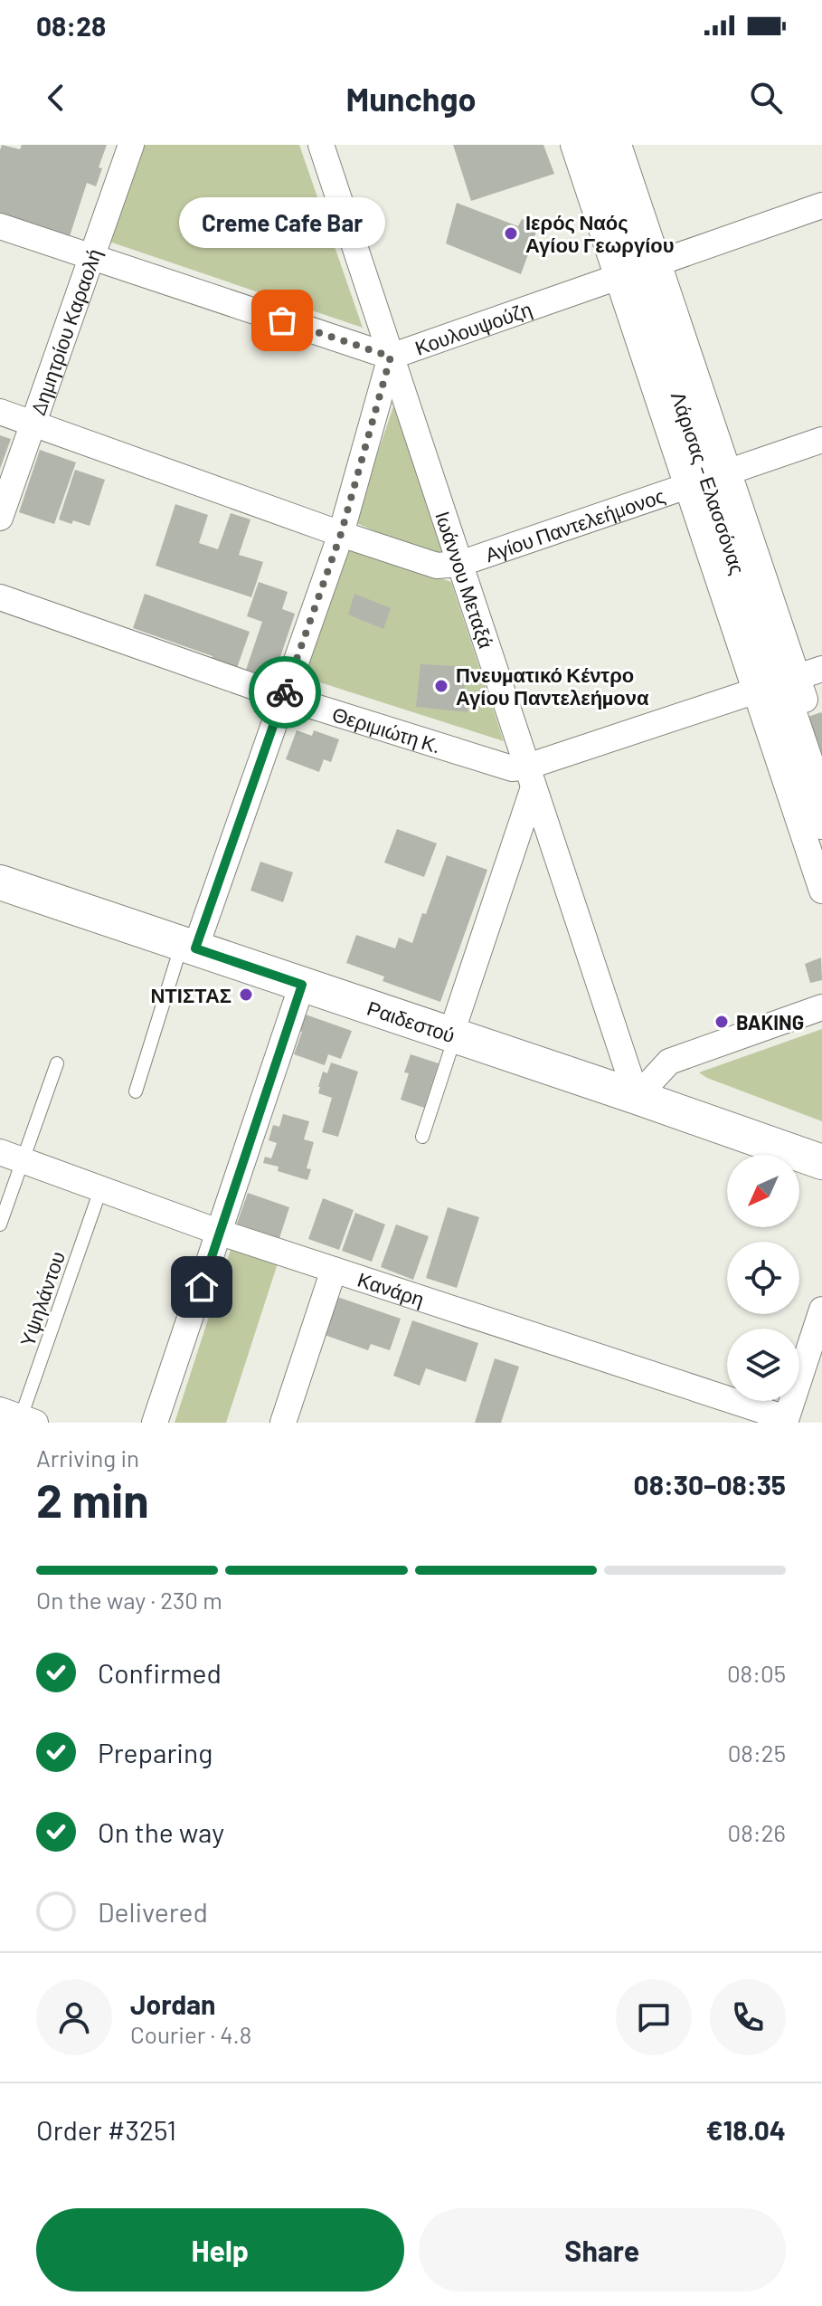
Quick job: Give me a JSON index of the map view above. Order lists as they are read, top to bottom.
{
  "streets": {
    "highway": ["Λάρισας - Ελασσόνας"],
    "street": [
      "Κουλουψούζη",
      "Δημητρίου Καραολή",
      "Αγίου Παντελεήμονος",
      "Ιωάννου Μεταξά",
      "Θεριμιώτη Κ.",
      "Ραιδεστού",
      "Κανάρη"
    ],
    "lane": ["Υψηλάντου"]
  },
  "crossings": [
    ["Κουλουψούζη", "Δημητρίου Καραολή"],
    ["Κουλουψούζη", "Λάρισας - Ελασσόνας"],
    ["Κουλουψούζη", "Ιωάννου Μεταξά"],
    ["Δημητρίου Καραολή", "Αγίου Παντελεήμονος"],
    ["Λάρισας - Ελασσόνας", "Αγίου Παντελεήμονος"],
    ["Λάρισας - Ελασσόνας", "Θεριμιώτη Κ."],
    ["Αγίου Παντελεήμονος", "Ιωάννου Μεταξά"],
    ["Ιωάννου Μεταξά", "Θεριμιώτη Κ."],
    ["Ιωάννου Μεταξά", "Ραιδεστού"],
    ["Κανάρη", "Υψηλάντου"]
  ],
  "places": [
    "Ιερός Ναός Αγίου Γεωργίου",
    "Creme Cafe Bar",
    "Πνευματικό Κέντρο Αγίου Παντελεήμονα",
    "ΝΤΙΣΤΑΣ",
    "BAKING"
  ],
  "north": "bottom left",
  "page": {
    "status": "08:28",
    "header": "Munchgo",
    "bubble": "Creme Cafe Bar",
    "heading": ["2 min", "Arriving in", "08:30–08:35"],
    "panel": [
      "Jordan",
      "Courier · 4.8",
      "Order #3251",
      "€18.04"
    ],
    "bar": "On the way · 230 m",
    "list": [
      ["Confirmed", "08:05"],
      ["Preparing", "08:25"],
      ["On the way", "08:26"],
      "Delivered"
    ],
    "buttons": ["Help", "Share"]
  }
}
